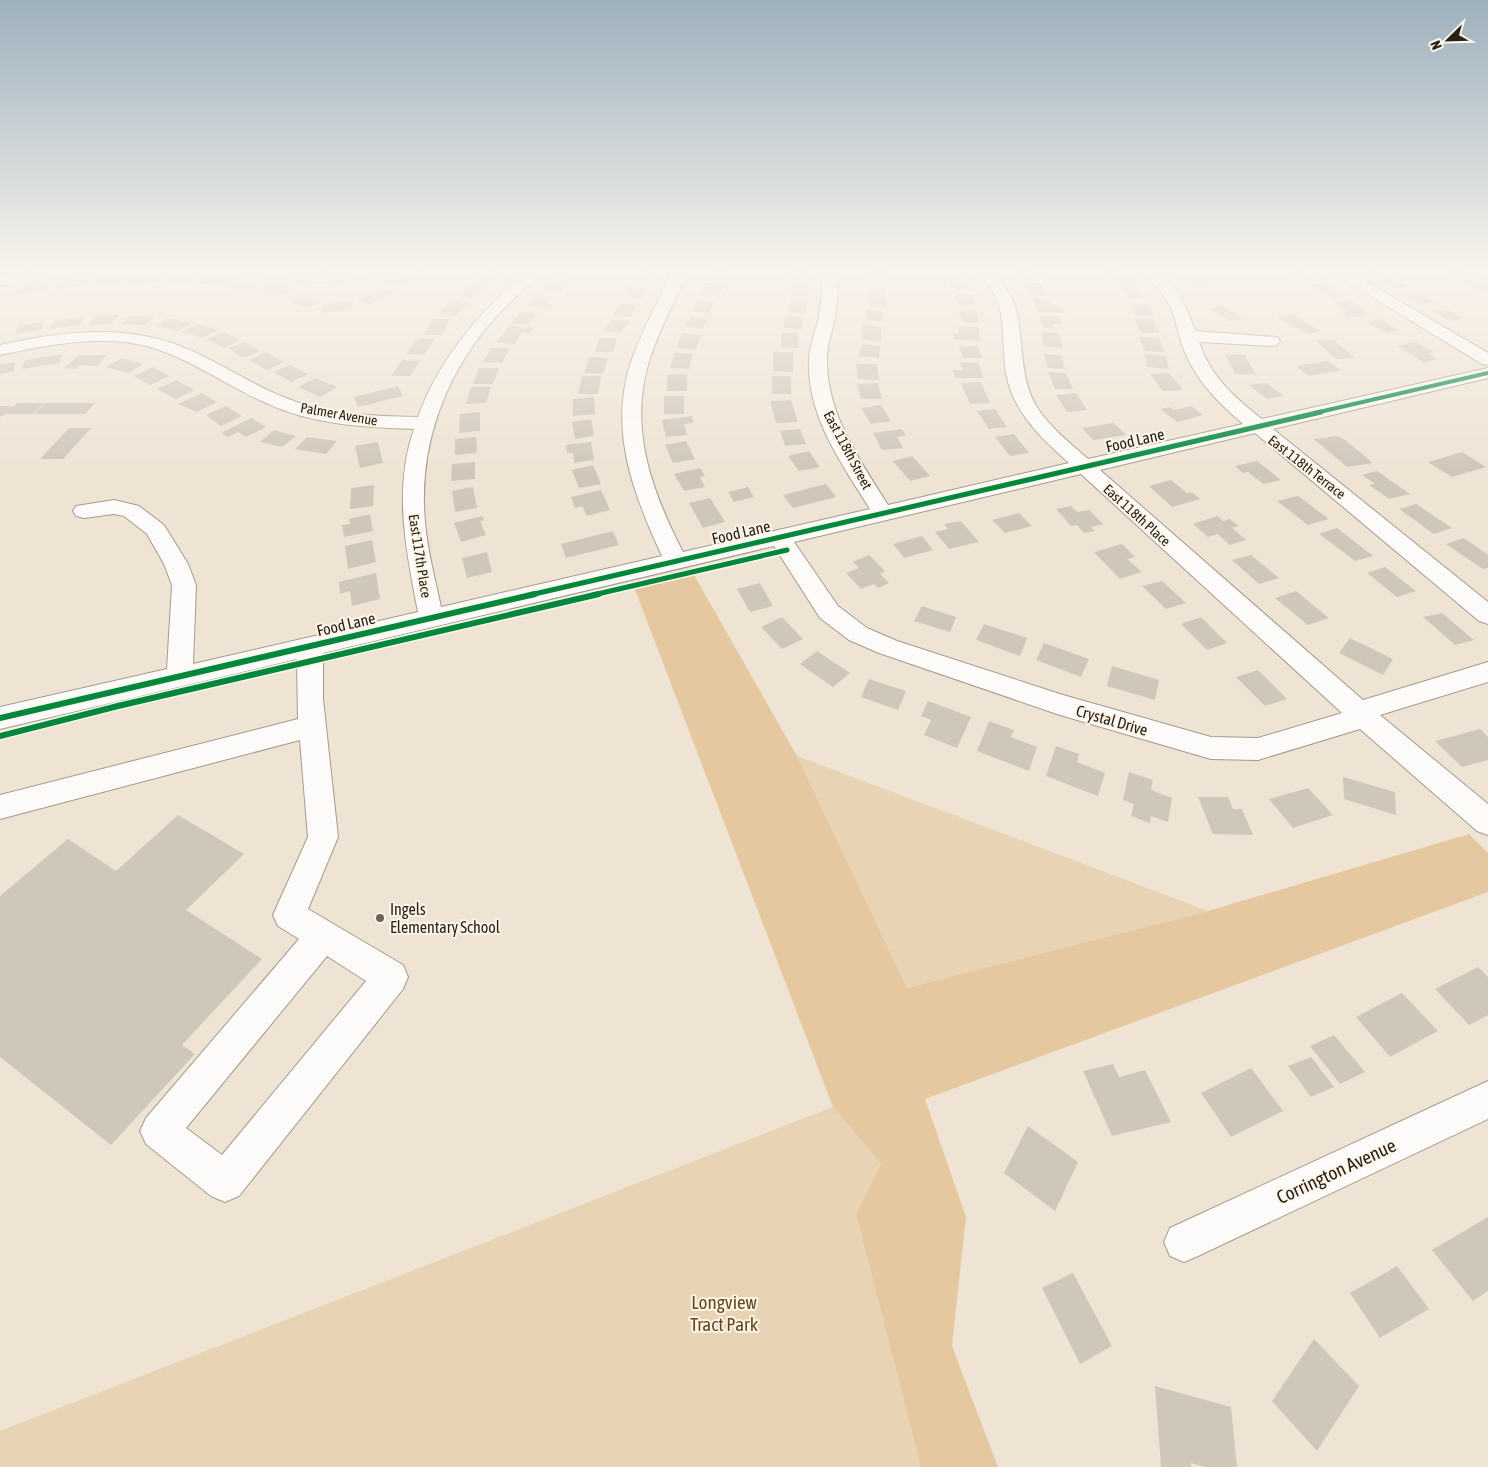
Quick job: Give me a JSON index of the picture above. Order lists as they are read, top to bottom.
{
  "streets": {
    "street": [
      "Palmer Avenue",
      "Food Lane",
      "East 118th Street",
      "East 118th Terrace",
      "East 118th Place",
      "East 117th Place",
      "Crystal Drive",
      "Corrington Avenue"
    ]
  },
  "crossings": [
    ["Palmer Avenue", "East 117th Place"],
    ["Food Lane", "East 118th Street"],
    ["Food Lane", "East 118th Terrace"],
    ["Food Lane", "East 118th Place"],
    ["Food Lane", "East 117th Place"],
    ["Food Lane", "Crystal Drive"],
    ["East 118th Place", "Crystal Drive"]
  ],
  "parks": ["Longview Tract Park"],
  "places": ["Ingels Elementary School"],
  "north": "bottom left"
}
